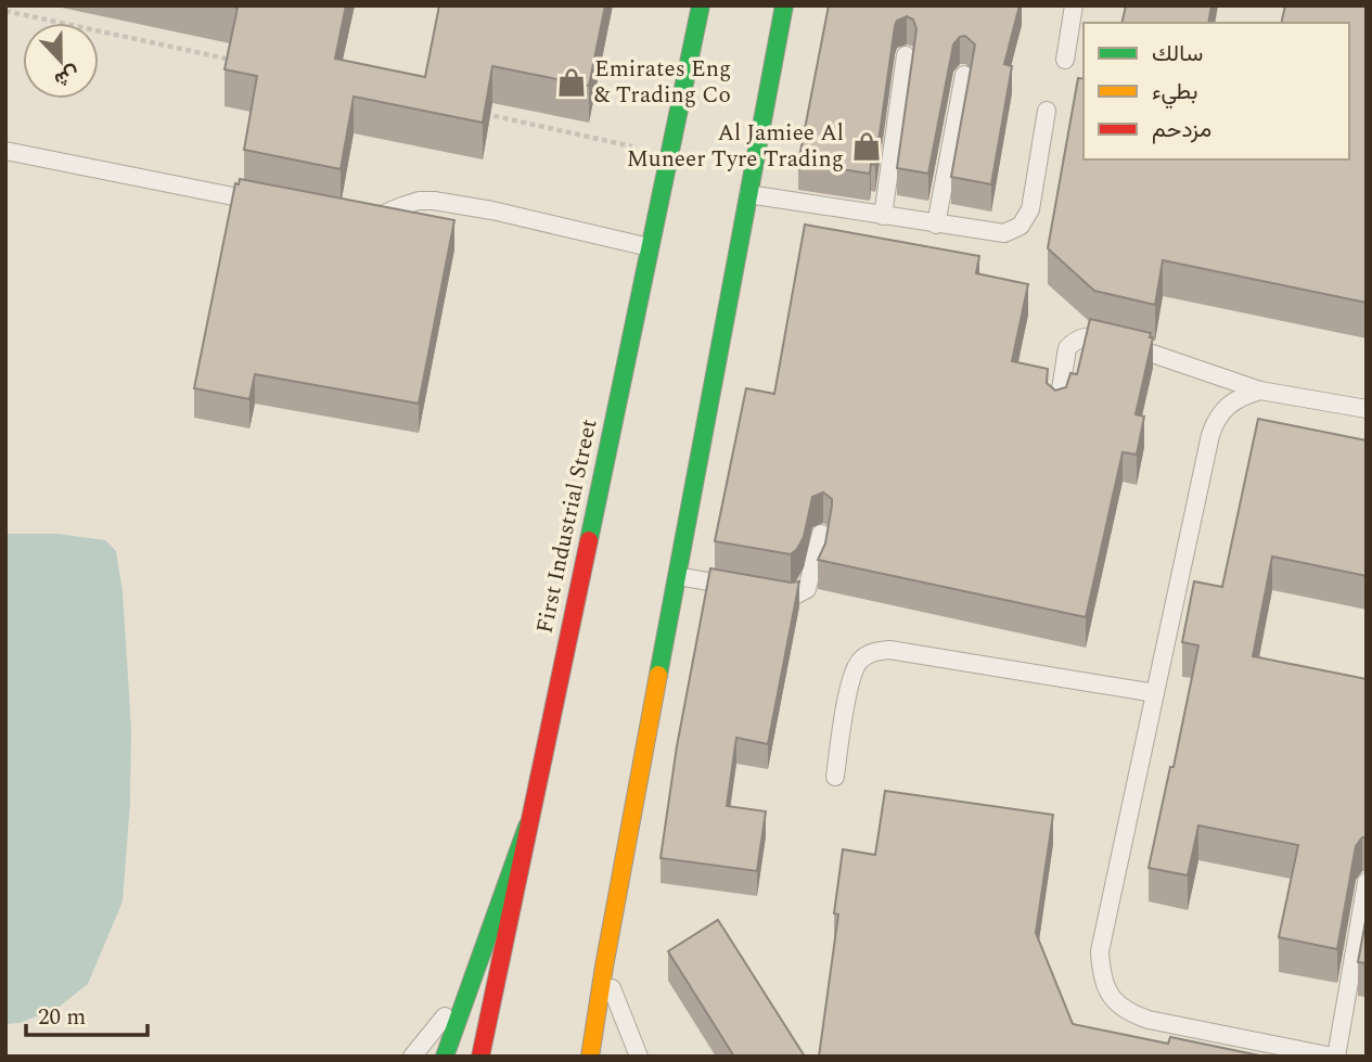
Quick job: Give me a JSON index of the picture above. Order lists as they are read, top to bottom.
{
  "streets": {
    "main road": ["First Industrial Street"]
  },
  "places": {
    "shop": ["Emirates Eng & Trading Co", "Al Jamiee Al Muneer Tyre Trading"]
  },
  "legend": ["سالك", "بطيء", "مزدحم"],
  "scale_bar": "20 m",
  "north": "bottom"
}
